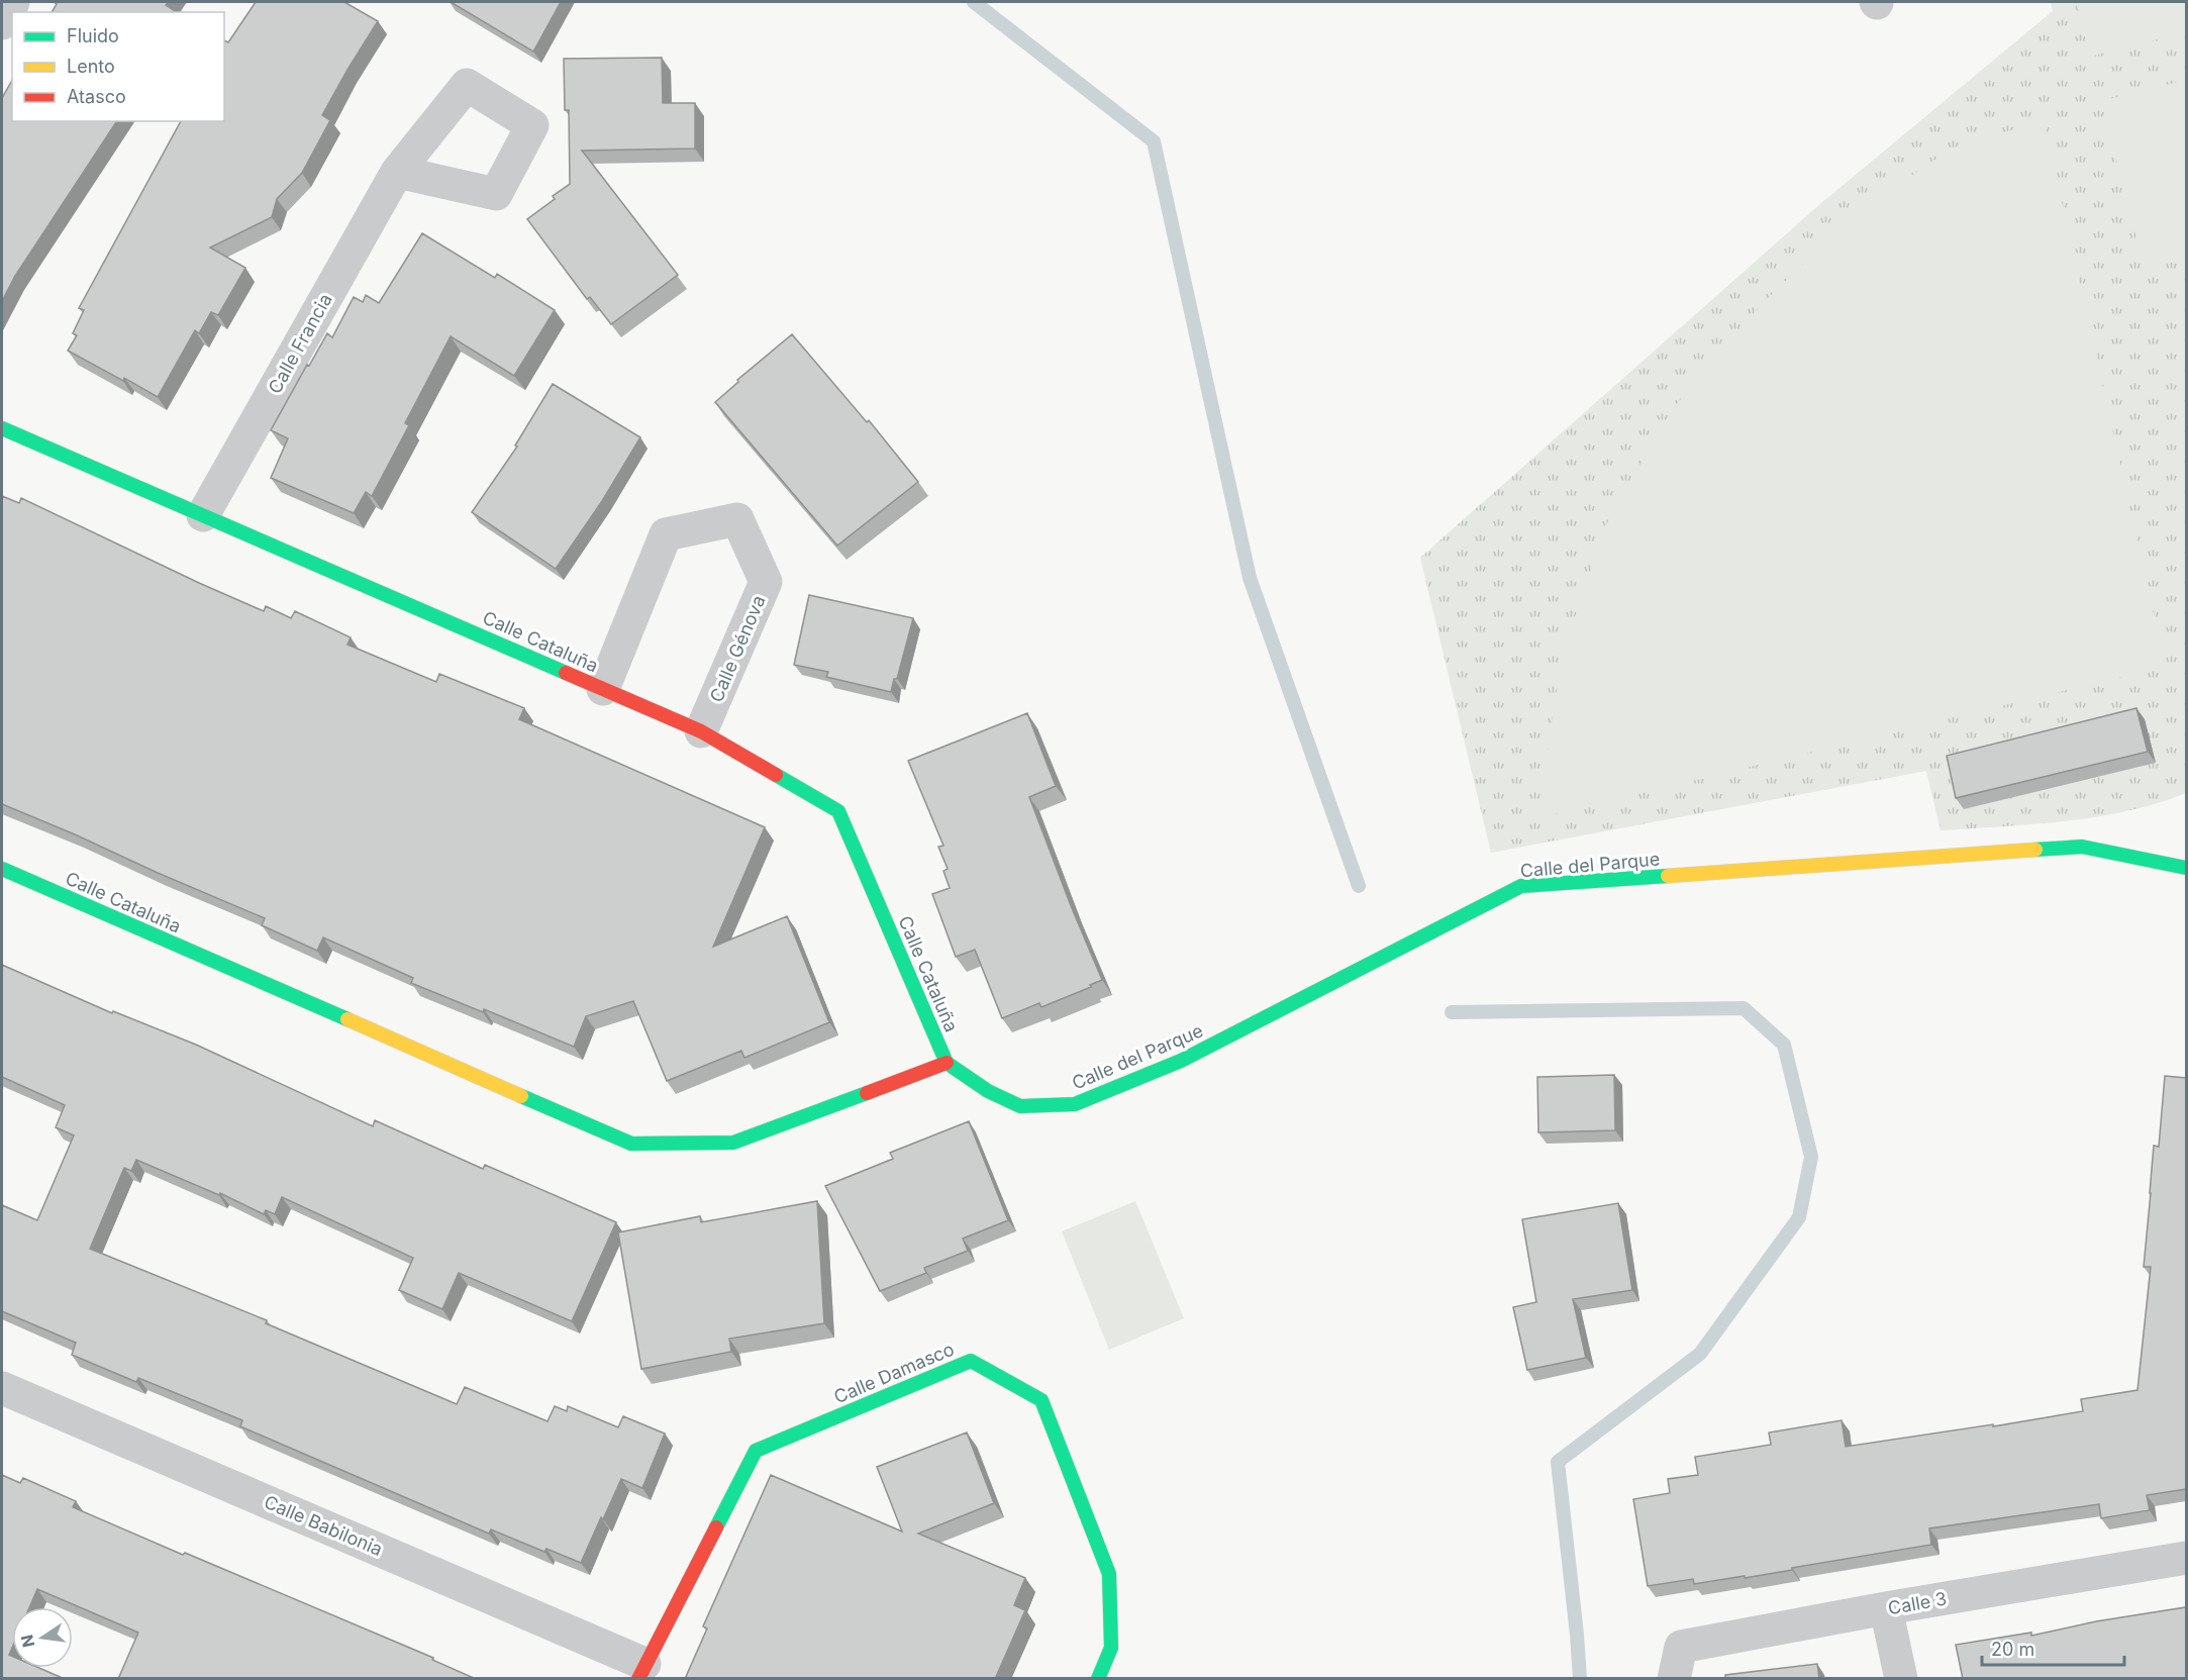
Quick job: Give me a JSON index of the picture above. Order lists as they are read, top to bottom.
{
  "streets": {
    "street": [
      "Calle Francia",
      "Calle Cataluña",
      "Calle Génova",
      "Calle del Parque",
      "Calle Damasco",
      "Calle Babilonia",
      "Calle 3"
    ]
  },
  "crossings": [
    ["Calle Francia", "Calle Cataluña"],
    ["Calle Cataluña", "Calle Génova"],
    ["Calle Cataluña", "Calle del Parque"],
    ["Calle Damasco", "Calle Babilonia"]
  ],
  "legend": ["Fluido", "Lento", "Atasco"],
  "scale_bar": "20 m",
  "north": "left"
}
